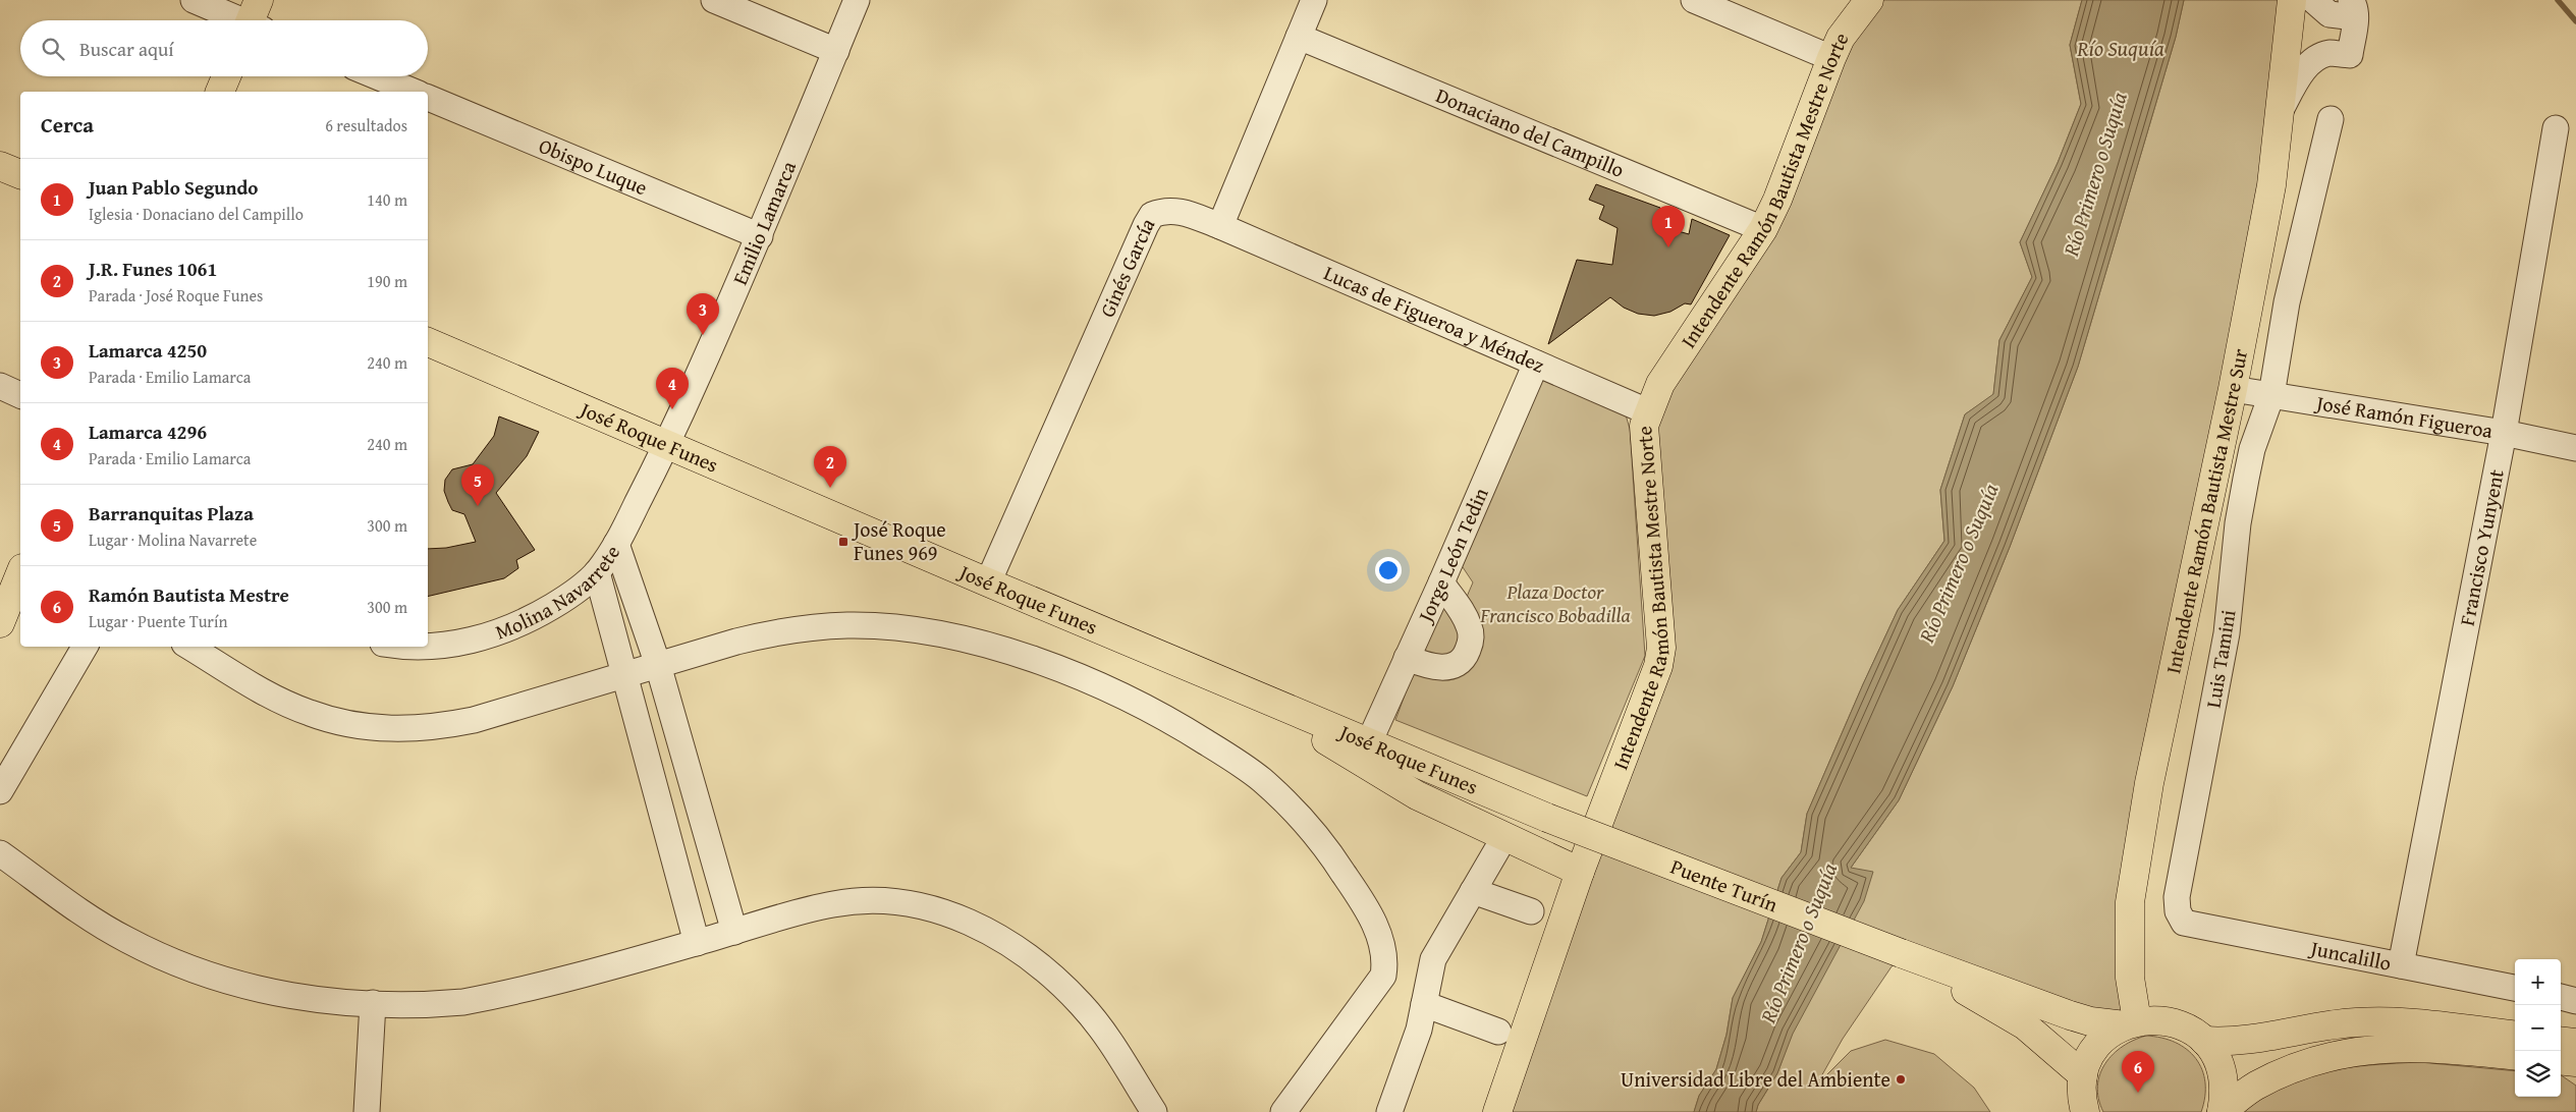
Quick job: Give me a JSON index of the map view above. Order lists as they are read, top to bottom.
{
  "streets": {
    "main road": [
      "Intendente Ramón Bautista Mestre Norte",
      "José Roque Funes",
      "Intendente Ramón Bautista Mestre Sur",
      "Puente Turín"
    ],
    "street": [
      "Donaciano del Campillo",
      "Obispo Luque",
      "Emilio Lamarca",
      "Ginés García",
      "Lucas de Figueroa y Méndez",
      "José Ramón Figueroa",
      "Francisco Yunyent",
      "Jorge León Tedin",
      "Molina Navarrete",
      "Luis Tamini",
      "Juncalillo"
    ]
  },
  "crossings": [
    ["Donaciano del Campillo", "Intendente Ramón Bautista Mestre Norte"],
    ["Obispo Luque", "Emilio Lamarca"],
    ["Intendente Ramón Bautista Mestre Norte", "Lucas de Figueroa y Méndez"],
    ["Emilio Lamarca", "José Roque Funes"],
    ["Emilio Lamarca", "Molina Navarrete"],
    ["Ginés García", "Lucas de Figueroa y Méndez"],
    ["Ginés García", "José Roque Funes"],
    ["Lucas de Figueroa y Méndez", "Jorge León Tedin"],
    ["José Ramón Figueroa", "Intendente Ramón Bautista Mestre Sur"],
    ["José Ramón Figueroa", "Francisco Yunyent"],
    ["José Ramón Figueroa", "Luis Tamini"],
    ["José Roque Funes", "Jorge León Tedin"],
    ["José Roque Funes", "Molina Navarrete"],
    ["José Roque Funes", "Puente Turín"],
    ["Intendente Ramón Bautista Mestre Sur", "Puente Turín"],
    ["Francisco Yunyent", "Juncalillo"],
    ["Luis Tamini", "Juncalillo"]
  ],
  "water": ["Río Suquía", "Río Primero o Suquía"],
  "parks": ["Plaza Doctor Francisco Bobadilla"],
  "places": {
    "transit": ["José Roque Funes 969"],
    "other": ["Universidad Libre del Ambiente"]
  },
  "page": {
    "search": "Buscar aquí",
    "heading": ["Cerca", "6 resultados"],
    "list": [
      {
        "mark": "1",
        "name": "Juan Pablo Segundo",
        "note": "Iglesia · Donaciano del Campillo",
        "value": "140 m"
      },
      {
        "mark": "2",
        "name": "J.R. Funes 1061",
        "note": "Parada · José Roque Funes",
        "value": "190 m"
      },
      {
        "mark": "3",
        "name": "Lamarca 4250",
        "note": "Parada · Emilio Lamarca",
        "value": "240 m"
      },
      {
        "mark": "4",
        "name": "Lamarca 4296",
        "note": "Parada · Emilio Lamarca",
        "value": "240 m"
      },
      {
        "mark": "5",
        "name": "Barranquitas Plaza",
        "note": "Lugar · Molina Navarrete",
        "value": "300 m"
      },
      {
        "mark": "6",
        "name": "Ramón Bautista Mestre",
        "note": "Lugar · Puente Turín",
        "value": "300 m"
      }
    ],
    "pins": [
      "1",
      "3",
      "4",
      "2",
      "5",
      "6"
    ],
    "map_buttons": ["+", "−"]
  }
}
